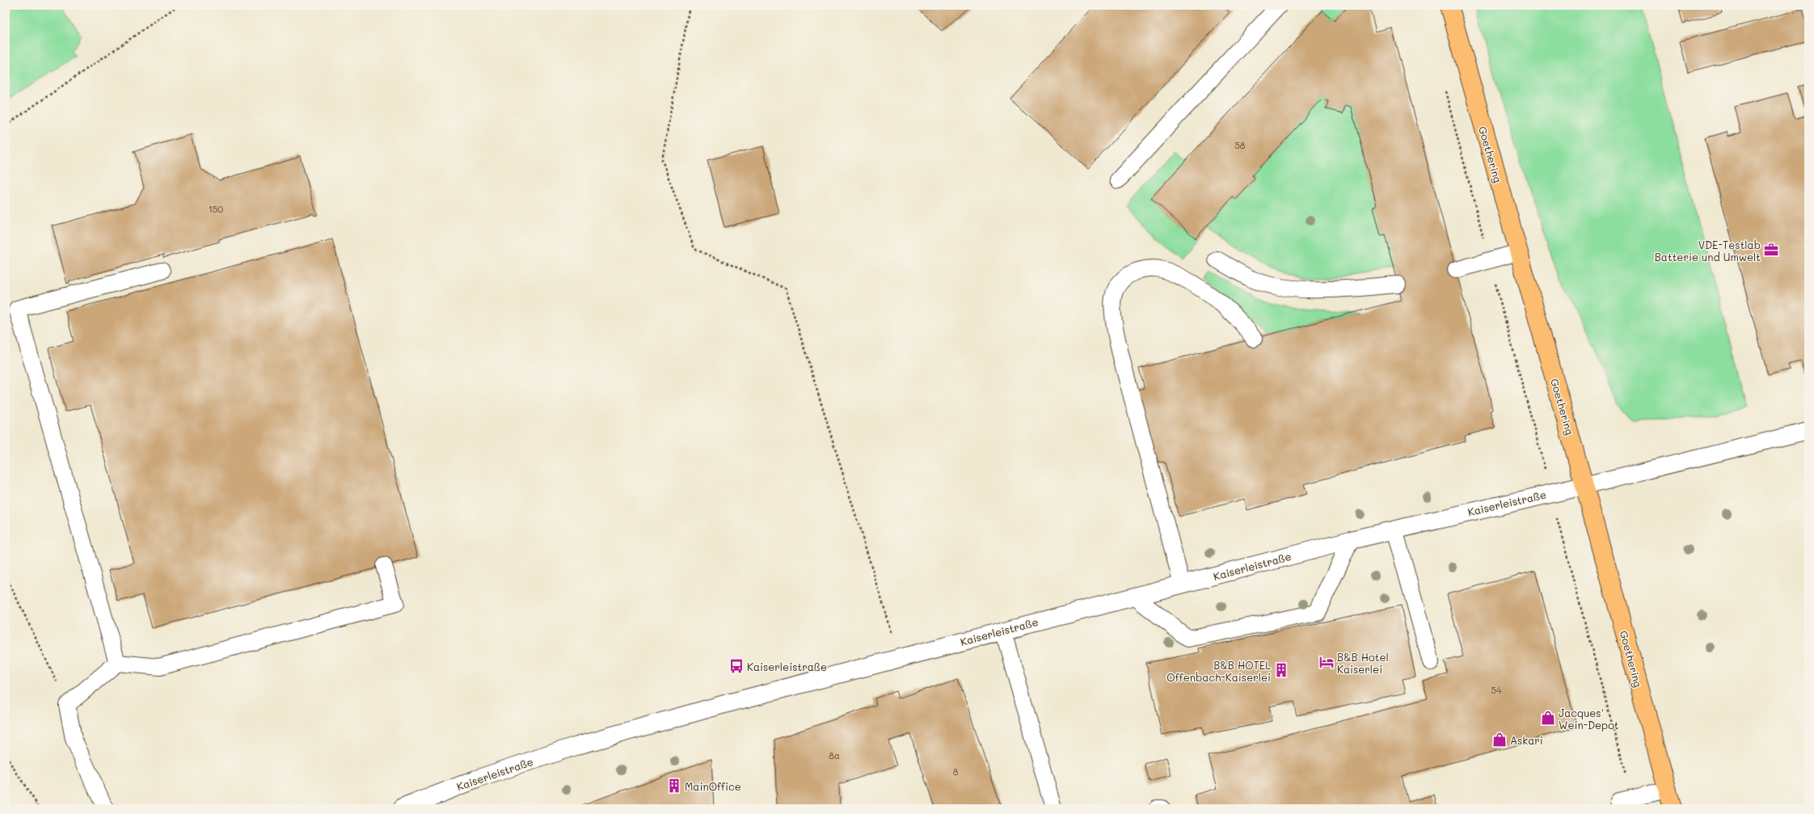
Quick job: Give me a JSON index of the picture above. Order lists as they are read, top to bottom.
{
  "streets": {
    "main road": ["Goethering"],
    "street": ["Kaiserleistraße"]
  },
  "crossings": [
    ["Goethering", "Kaiserleistraße"]
  ],
  "places": {
    "office": ["VDE-Testlab Batterie und Umwelt"],
    "hotel": ["B&B Hotel Kaiserlei"],
    "bus stop": ["Kaiserleistraße"],
    "building": ["B&B HOTEL Offenbach-Kaiserlei", "MainOffice"],
    "shop": ["Jacques' Wein-Depot", "Askari"]
  },
  "house_numbers": [
    "58",
    "150",
    "54",
    "8a",
    "8"
  ]
}
